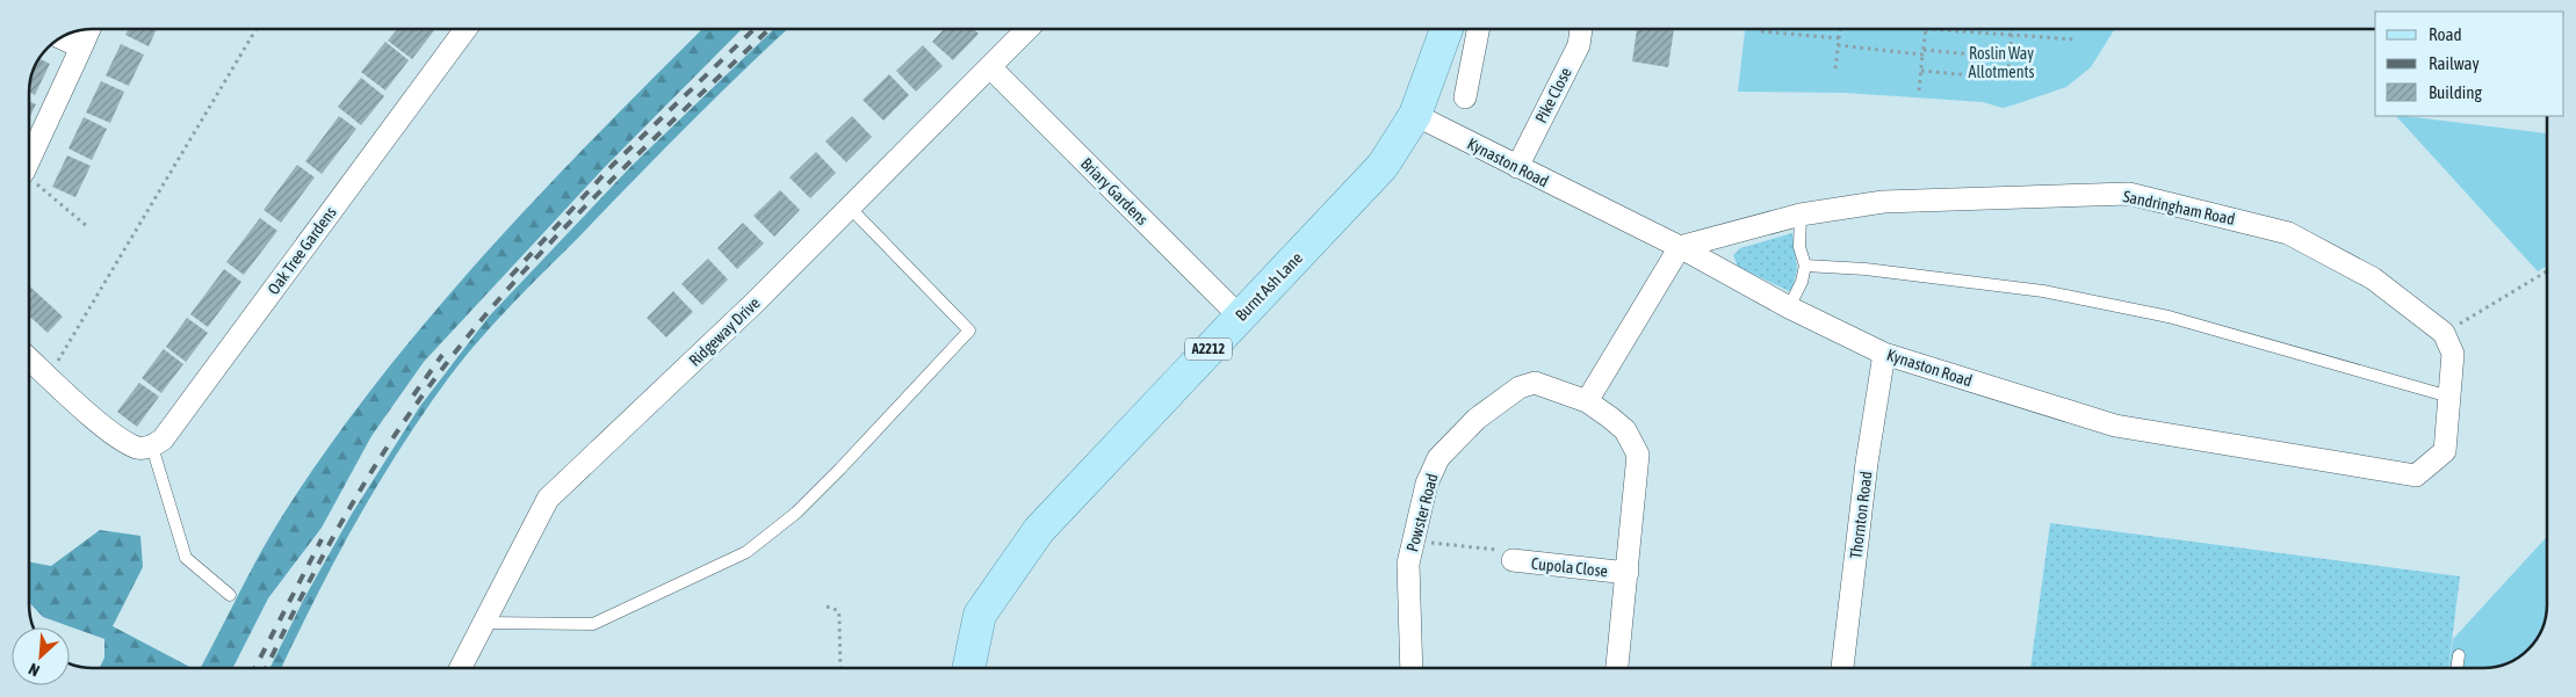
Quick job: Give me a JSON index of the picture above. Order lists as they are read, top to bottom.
{
  "streets": {
    "main road": ["Burnt Ash Lane", "A2212"],
    "street": [
      "Pike Close",
      "Kynaston Road",
      "Briary Gardens",
      "Sandringham Road",
      "Oak Tree Gardens",
      "Ridgeway Drive",
      "Powster Road",
      "Thornton Road",
      "Cupola Close"
    ]
  },
  "crossings": [
    ["Pike Close", "Kynaston Road"],
    ["Kynaston Road", "Sandringham Road"],
    ["Kynaston Road", "Burnt Ash Lane"],
    ["Kynaston Road", "Thornton Road"],
    ["Briary Gardens", "Burnt Ash Lane"],
    ["Briary Gardens", "Ridgeway Drive"],
    ["Powster Road", "Cupola Close"]
  ],
  "parks": ["Roslin Way Allotments"],
  "legend": ["Road", "Railway", "Building"],
  "north": "bottom left"
}
